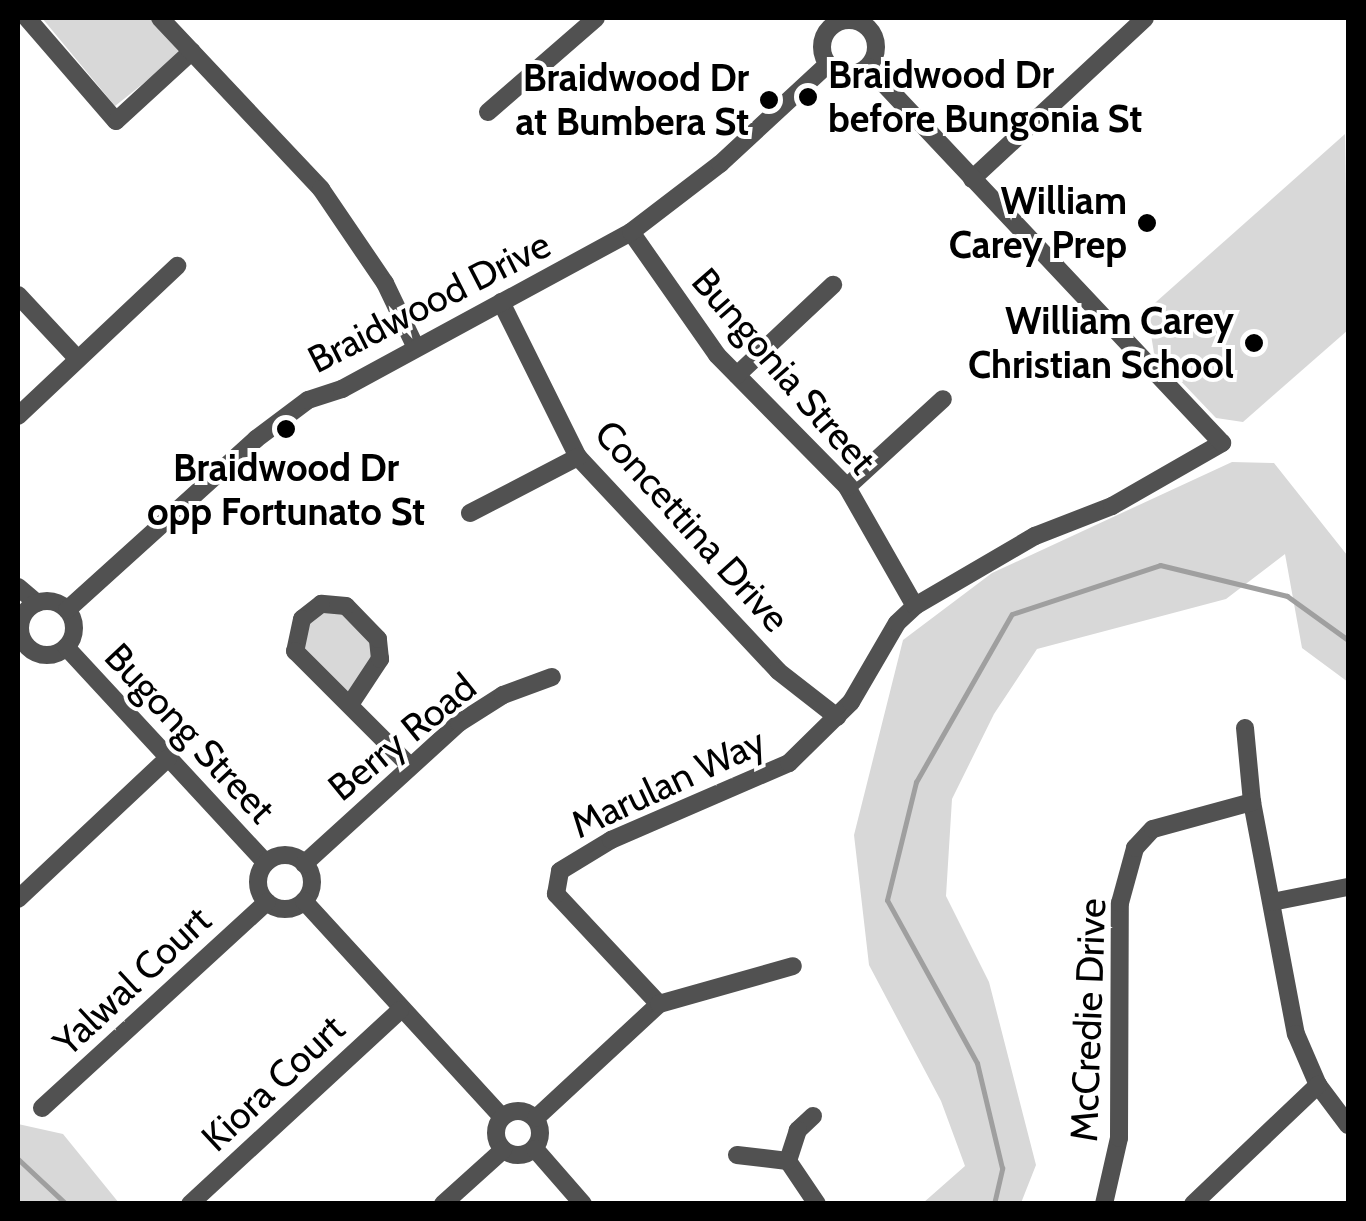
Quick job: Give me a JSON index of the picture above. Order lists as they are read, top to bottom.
{
  "streets": {
    "street": [
      "Braidwood Drive",
      "Bungonia Street",
      "Concettina Drive",
      "Bugong Street",
      "Berry Road",
      "Marulan Way",
      "Yalwal Court",
      "McCredie Drive",
      "Kiora Court"
    ]
  },
  "crossings": [
    ["Braidwood Drive", "Bungonia Street"],
    ["Braidwood Drive", "Concettina Drive"],
    ["Braidwood Drive", "Bugong Street"],
    ["Bungonia Street", "Marulan Way"],
    ["Concettina Drive", "Marulan Way"],
    ["Bugong Street", "Berry Road"],
    ["Bugong Street", "Yalwal Court"],
    ["Berry Road", "Yalwal Court"]
  ],
  "places": [
    "Braidwood Dr before Bungonia St",
    "Braidwood Dr at Bumbera St",
    "William Carey Prep",
    "William Carey Christian School",
    "Braidwood Dr opp Fortunato St"
  ]
}
